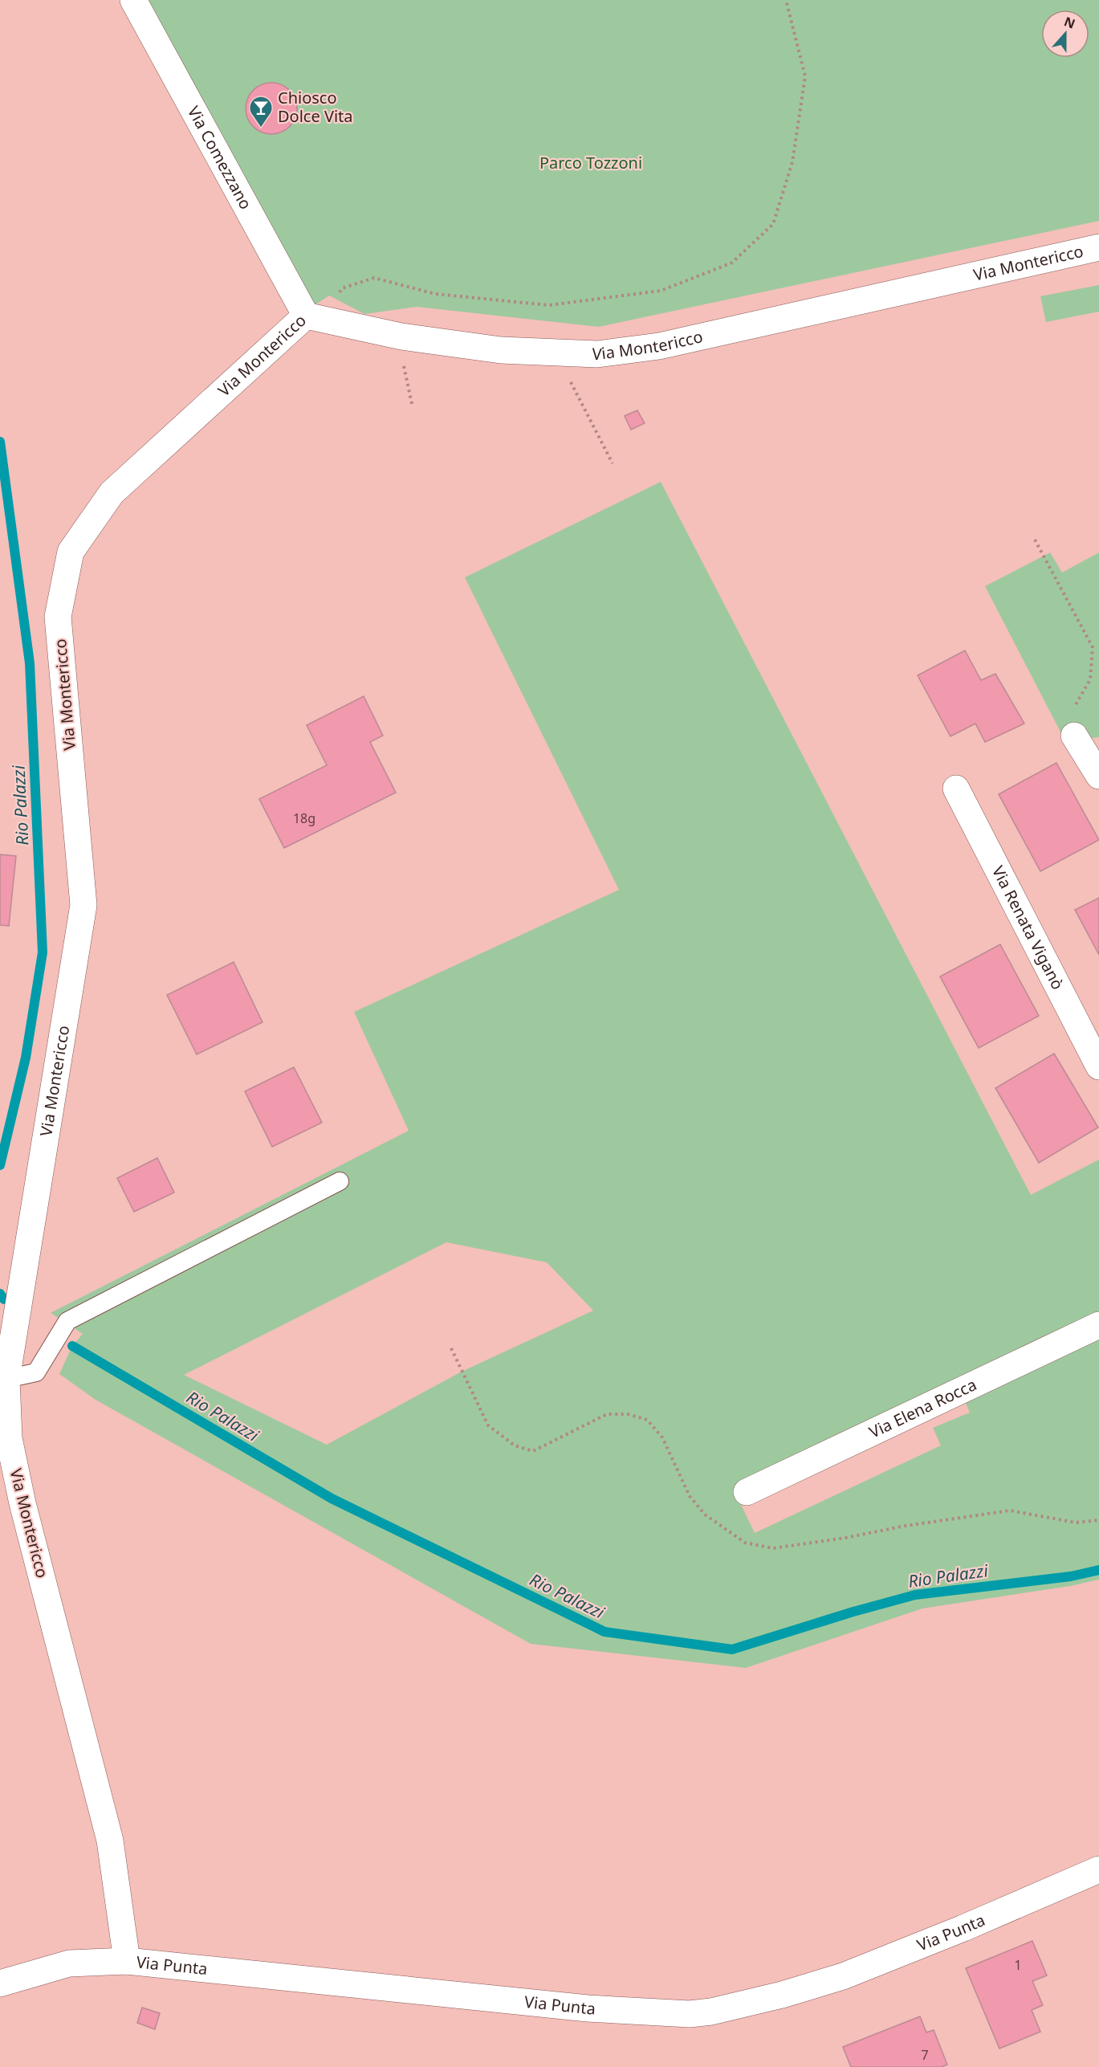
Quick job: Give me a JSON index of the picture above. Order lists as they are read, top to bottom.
{
  "streets": {
    "street": [
      "Via Comezzano",
      "Via Montericco",
      "Via Renata Viganò",
      "Via Elena Rocca",
      "Via Punta"
    ]
  },
  "crossings": [
    ["Via Comezzano", "Via Montericco"],
    ["Via Montericco", "Via Punta"]
  ],
  "water": ["Rio Palazzi"],
  "parks": ["Parco Tozzoni"],
  "places": {
    "bar": ["Chiosco Dolce Vita"]
  },
  "house_numbers": ["18g", "1", "7"],
  "north": "top"
}
